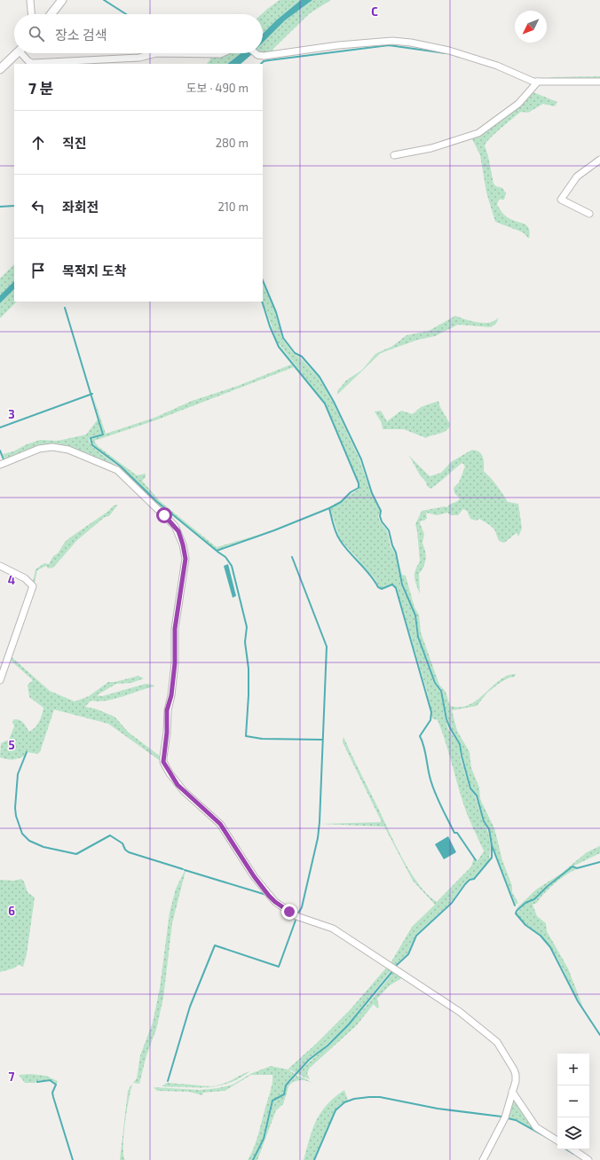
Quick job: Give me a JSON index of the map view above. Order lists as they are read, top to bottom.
{
  "north": "bottom left",
  "page": {
    "search": "장소 검색",
    "heading": ["7 분", "도보 · 490 m"],
    "list": [
      ["직진", "280 m"],
      ["좌회전", "210 m"],
      "목적지 도착"
    ],
    "map_buttons": ["+", "−"]
  },
  "grid": {
    "columns": ["C"],
    "rows": [
      "3",
      "4",
      "5",
      "6",
      "7"
    ]
  }
}
